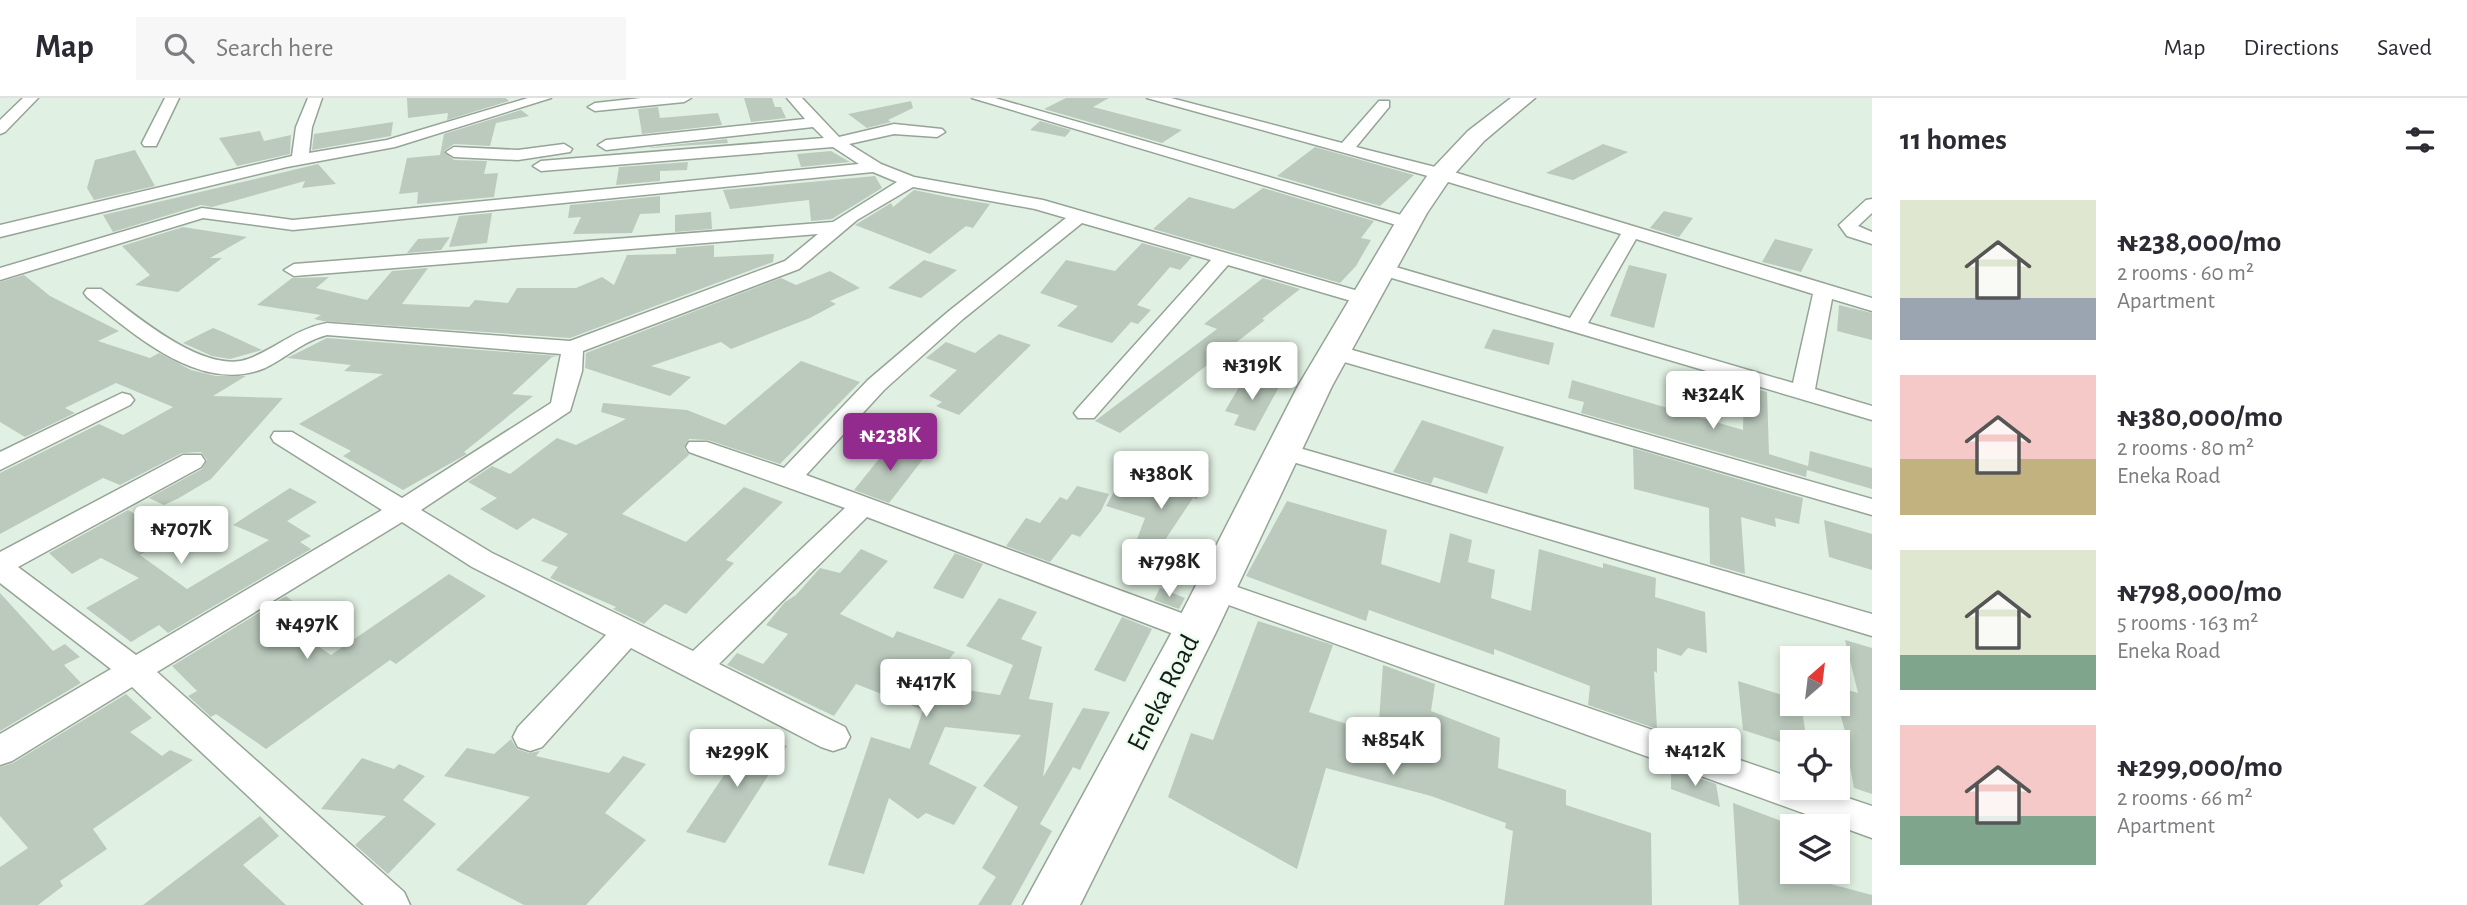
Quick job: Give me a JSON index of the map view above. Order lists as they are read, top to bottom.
{
  "streets": {
    "main road": ["Eneka Road"]
  },
  "north": "top right",
  "page": {
    "header": "Map",
    "search": "Search here",
    "nav": ["Map", "Directions", "Saved"],
    "heading": "11 homes",
    "list": [
      {
        "name": "₦238,000/mo",
        "note": "2 rooms · 60 m² · Apartment"
      },
      {
        "name": "₦380,000/mo",
        "note": "2 rooms · 80 m² · Eneka Road"
      },
      {
        "name": "₦798,000/mo",
        "note": "5 rooms · 163 m² · Eneka Road"
      },
      {
        "name": "₦299,000/mo",
        "note": "2 rooms · 66 m² · Apartment"
      }
    ],
    "price": [
      "₦319K",
      "₦324K",
      "₦238K",
      "₦380K",
      "₦707K",
      "₦798K",
      "₦497K",
      "₦417K",
      "₦854K",
      "₦412K",
      "₦299K"
    ]
  }
}
